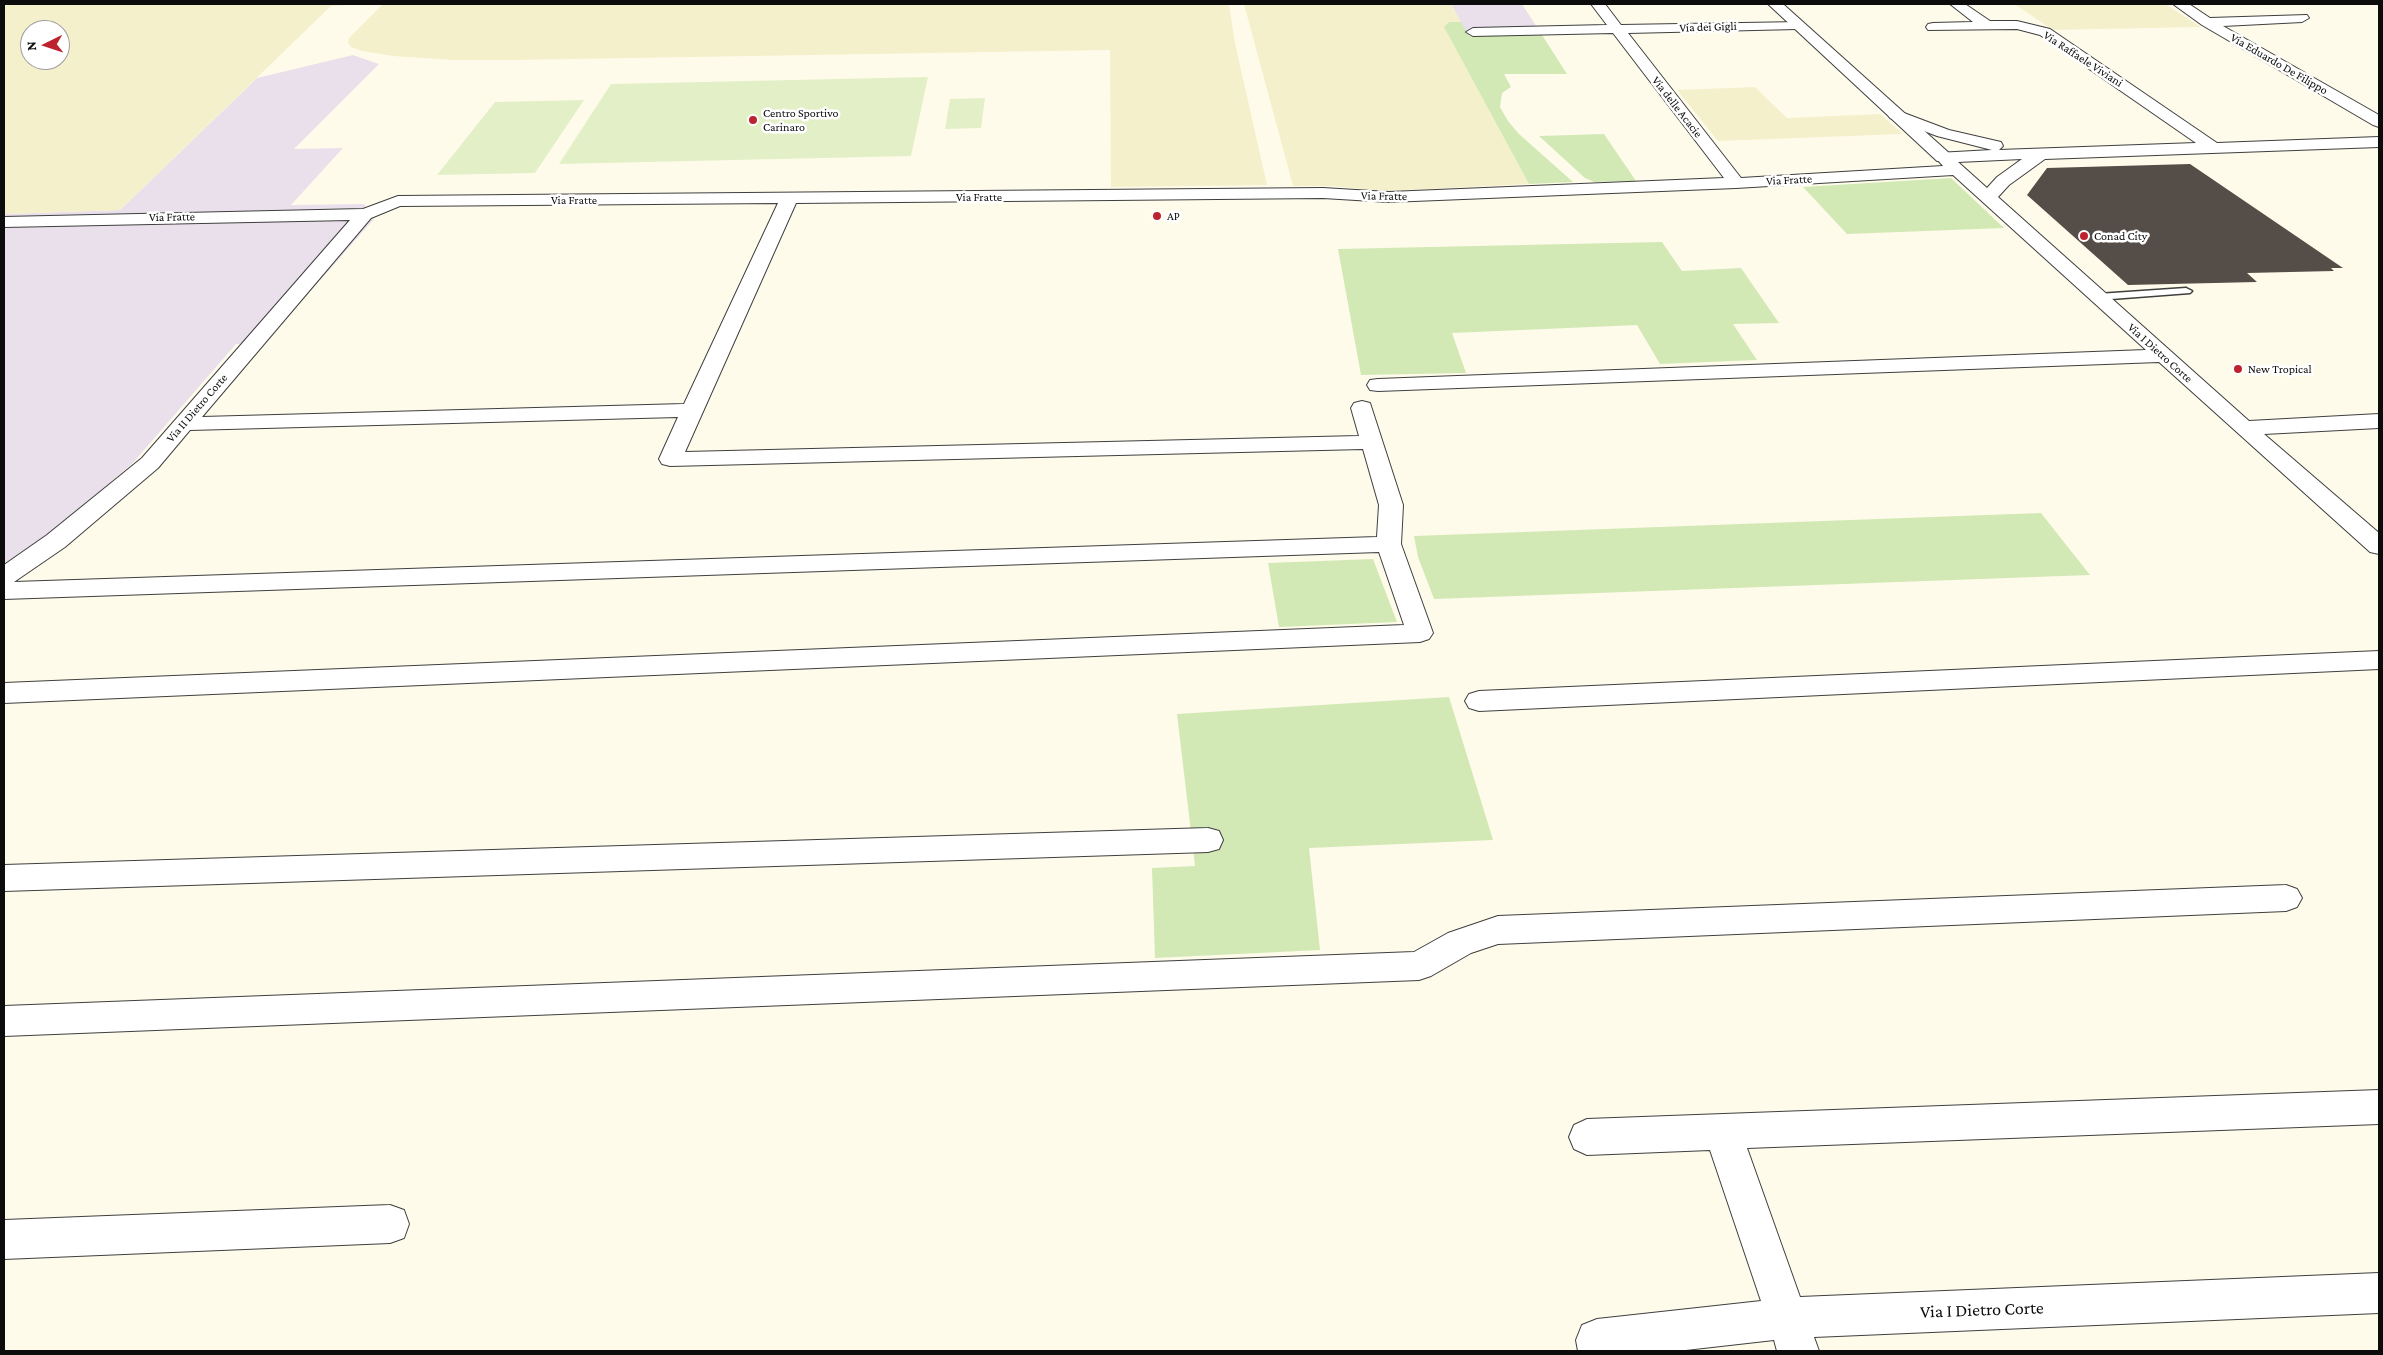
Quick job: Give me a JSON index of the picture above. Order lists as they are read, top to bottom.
{
  "streets": {
    "street": [
      "Via dei Gigli",
      "Via Raffaele Viviani",
      "Via Eduardo De Filippo",
      "Via delle Acacie",
      "Via Fratte",
      "Via I Dietro Corte",
      "Via II Dietro Corte"
    ]
  },
  "crossings": [
    ["Via dei Gigli", "Via delle Acacie"],
    ["Via dei Gigli", "Via I Dietro Corte"],
    ["Via delle Acacie", "Via Fratte"],
    ["Via Fratte", "Via I Dietro Corte"],
    ["Via Fratte", "Via II Dietro Corte"]
  ],
  "places": [
    "Centro Sportivo Carinaro",
    "AP",
    "Conad City",
    "New Tropical"
  ],
  "north": "left"
}
